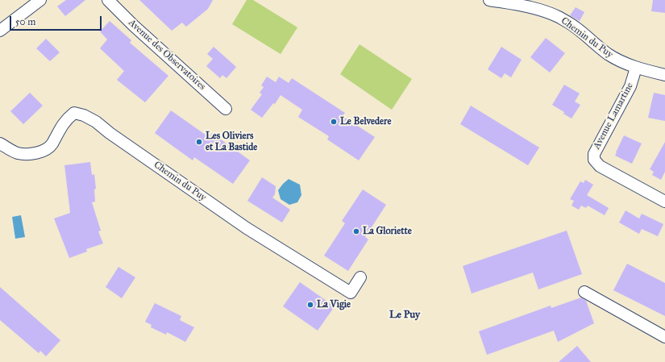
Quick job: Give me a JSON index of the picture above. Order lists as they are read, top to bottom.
{
  "streets": {
    "street": ["Chemin du Puy", "Avenue des Observatoires", "Avenue Lamartine"]
  },
  "crossings": [
    ["Chemin du Puy", "Avenue Lamartine"]
  ],
  "districts": ["Le Puy"],
  "places": [
    "Le Belvedere",
    "Les Oliviers et La Bastide",
    "La Gloriette",
    "La Vigie"
  ],
  "scale_bar": "50 m"
}
